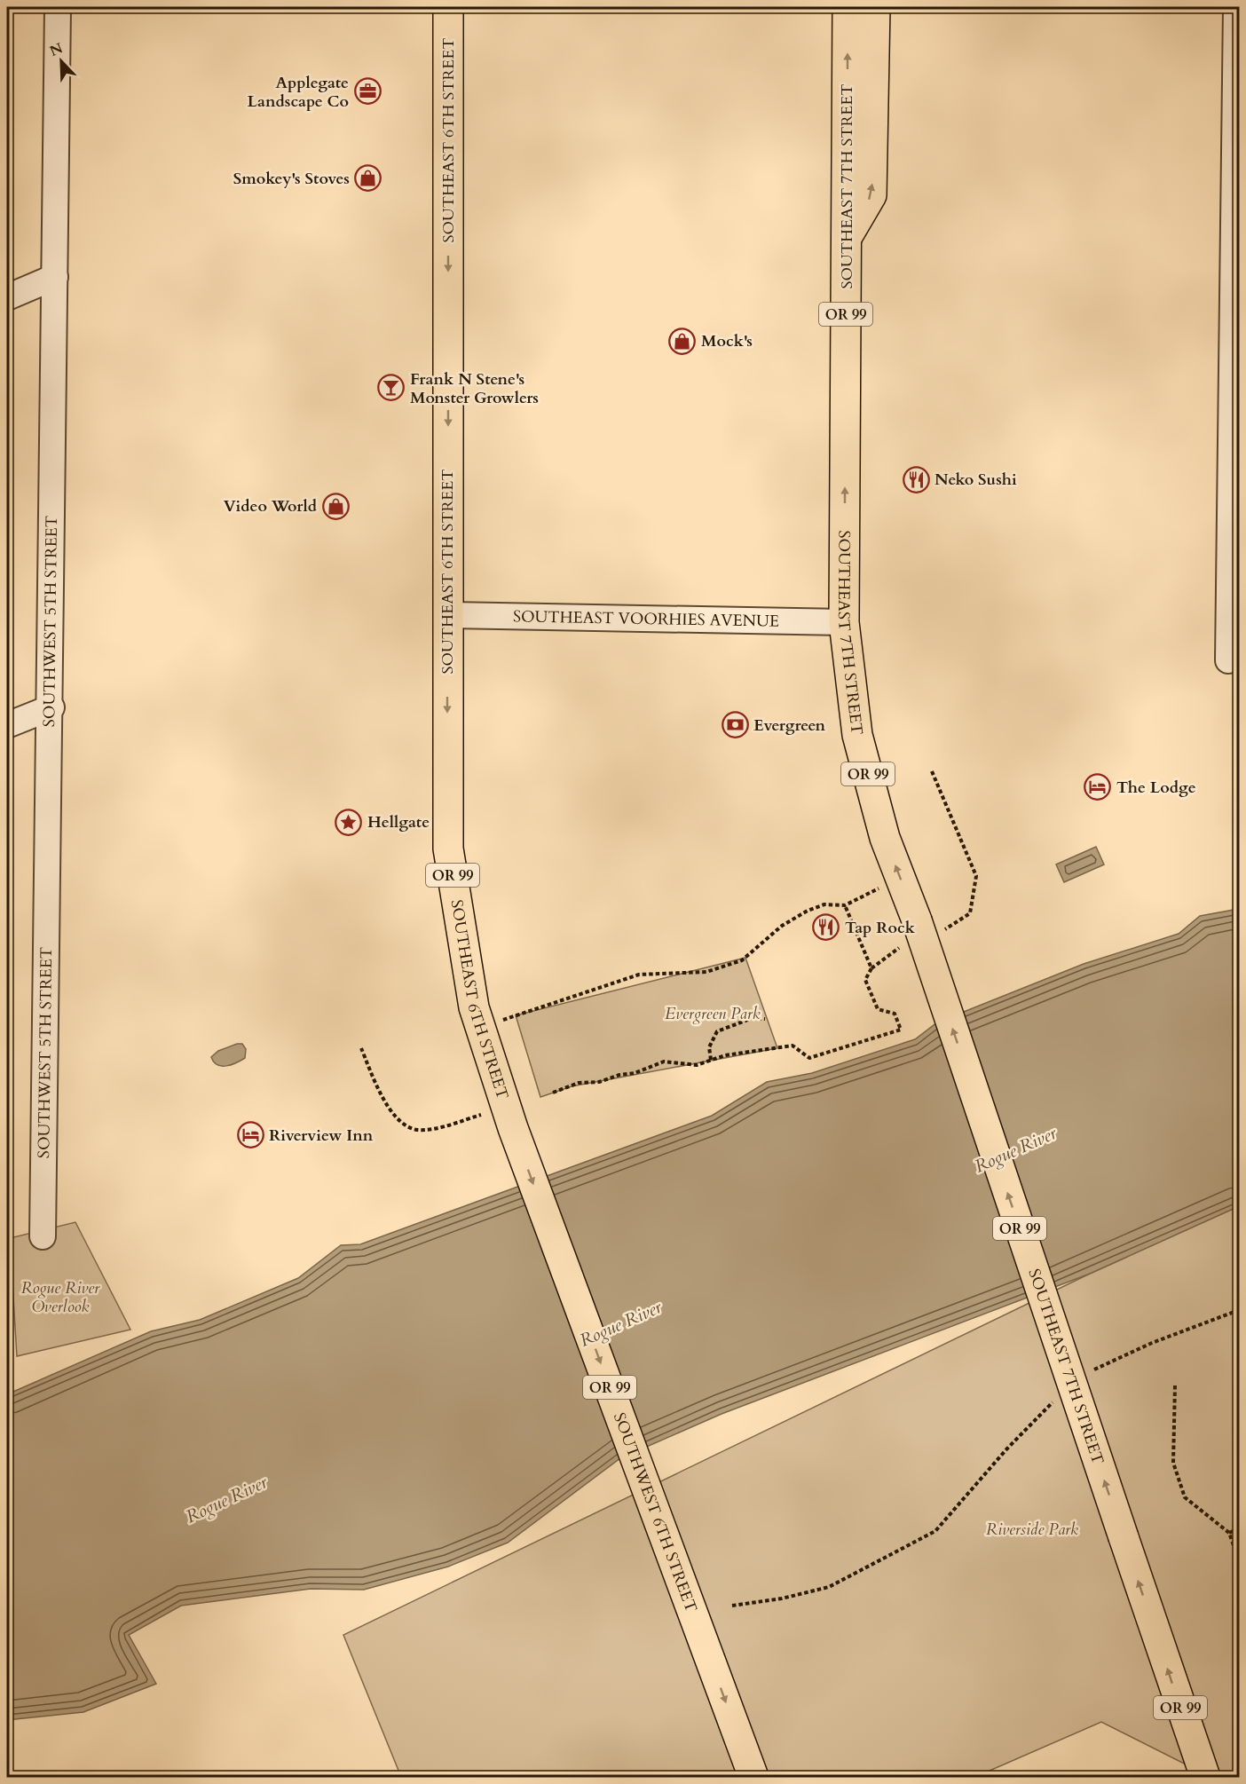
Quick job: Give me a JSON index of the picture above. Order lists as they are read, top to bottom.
{
  "streets": {
    "highway": [
      "SOUTHEAST 6TH STREET",
      "SOUTHEAST 7TH STREET",
      "OR 99",
      "SOUTHWEST 6TH STREET"
    ],
    "street": ["SOUTHEAST VOORHIES AVENUE", "SOUTHWEST 5TH STREET"]
  },
  "crossings": [
    ["SOUTHEAST 6TH STREET", "SOUTHEAST VOORHIES AVENUE"],
    ["SOUTHEAST 6TH STREET", "SOUTHWEST 6TH STREET"],
    ["SOUTHEAST 7TH STREET", "SOUTHEAST VOORHIES AVENUE"]
  ],
  "one_way": ["SOUTHEAST 6TH STREET", "SOUTHEAST 7TH STREET", "SOUTHWEST 6TH STREET"],
  "water": ["Rogue River"],
  "parks": ["Evergreen Park", "Rogue River Overlook", "Riverside Park"],
  "places": {
    "office": ["Applegate Landscape Co"],
    "shop": ["Smokey's Stoves", "Mock's", "Video World"],
    "bar": ["Frank N Stene's Monster Growlers"],
    "restaurant": ["Neko Sushi", "Tap Rock"],
    "bank": ["Evergreen"],
    "hotel": ["The Lodge", "Riverview Inn"],
    "place": ["Hellgate"]
  },
  "north": "top left"
}
